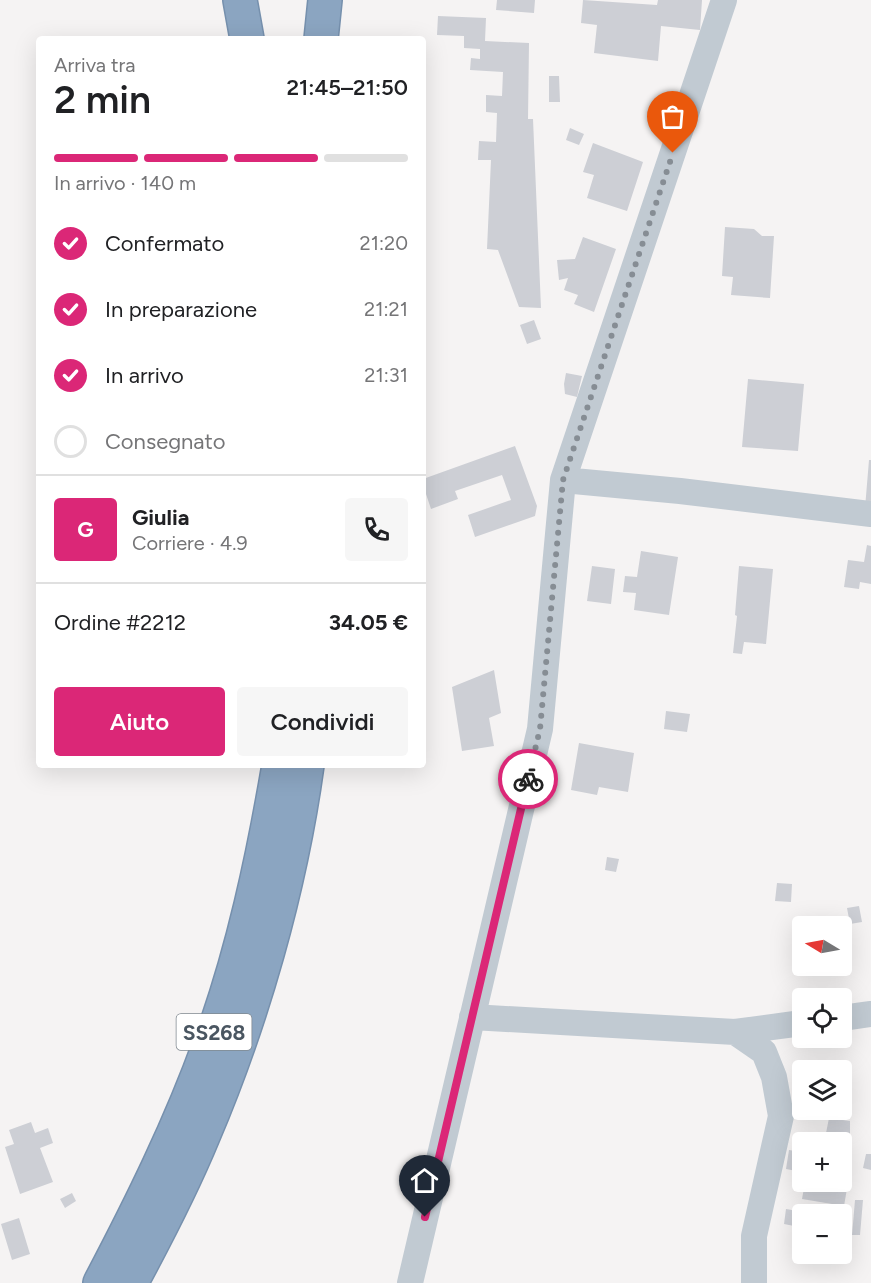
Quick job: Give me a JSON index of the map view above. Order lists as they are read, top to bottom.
{
  "streets": {
    "highway": ["SS268"]
  },
  "north": "left",
  "page": {
    "heading": ["2 min", "Arriva tra", "21:45–21:50"],
    "panel": [
      "Giulia",
      "Corriere · 4.9",
      "Ordine #2212",
      "34.05 €"
    ],
    "bar": "In arrivo · 140 m",
    "list": [
      ["Confermato", "21:20"],
      ["In preparazione", "21:21"],
      ["In arrivo", "21:31"],
      "Consegnato"
    ],
    "round": "G",
    "buttons": ["Aiuto", "Condividi"],
    "map_buttons": ["+", "−"]
  }
}
